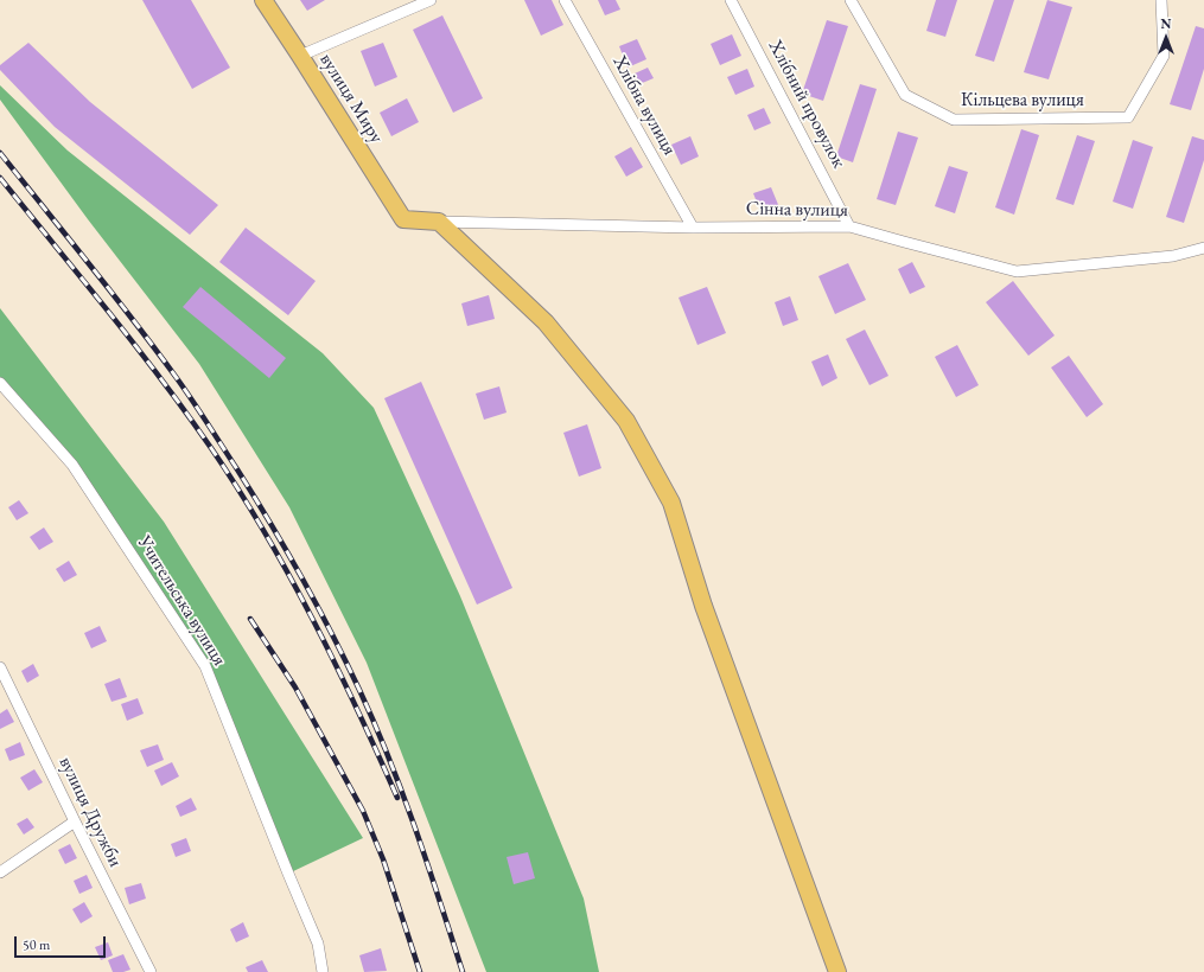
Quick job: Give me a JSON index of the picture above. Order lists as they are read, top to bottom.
{
  "streets": {
    "main road": ["вулиця Миру"],
    "street": [
      "Кільцева вулиця",
      "Хлібний провулок",
      "Хлібна вулиця",
      "Сінна вулиця",
      "Учительська вулиця",
      "вулиця Дружби"
    ]
  },
  "crossings": [
    ["вулиця Миру", "Сінна вулиця"],
    ["Хлібний провулок", "Сінна вулиця"],
    ["Хлібна вулиця", "Сінна вулиця"]
  ],
  "scale_bar": "50 m",
  "north": "top"
}
